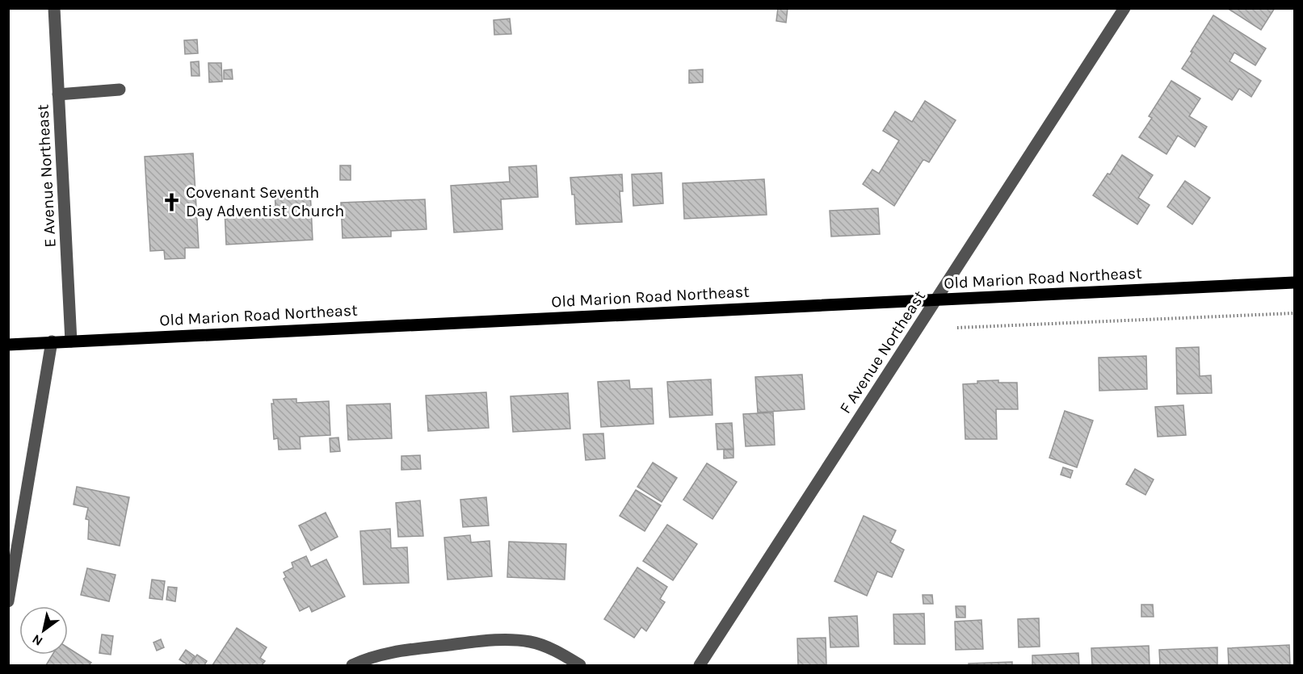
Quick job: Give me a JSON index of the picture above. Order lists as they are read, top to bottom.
{
  "streets": {
    "main road": ["Old Marion Road Northeast"],
    "street": ["E Avenue Northeast", "F Avenue Northeast"]
  },
  "crossings": [
    ["E Avenue Northeast", "Old Marion Road Northeast"],
    ["Old Marion Road Northeast", "F Avenue Northeast"]
  ],
  "places": {
    "church": ["Covenant Seventh Day Adventist Church"]
  },
  "north": "bottom left"
}
